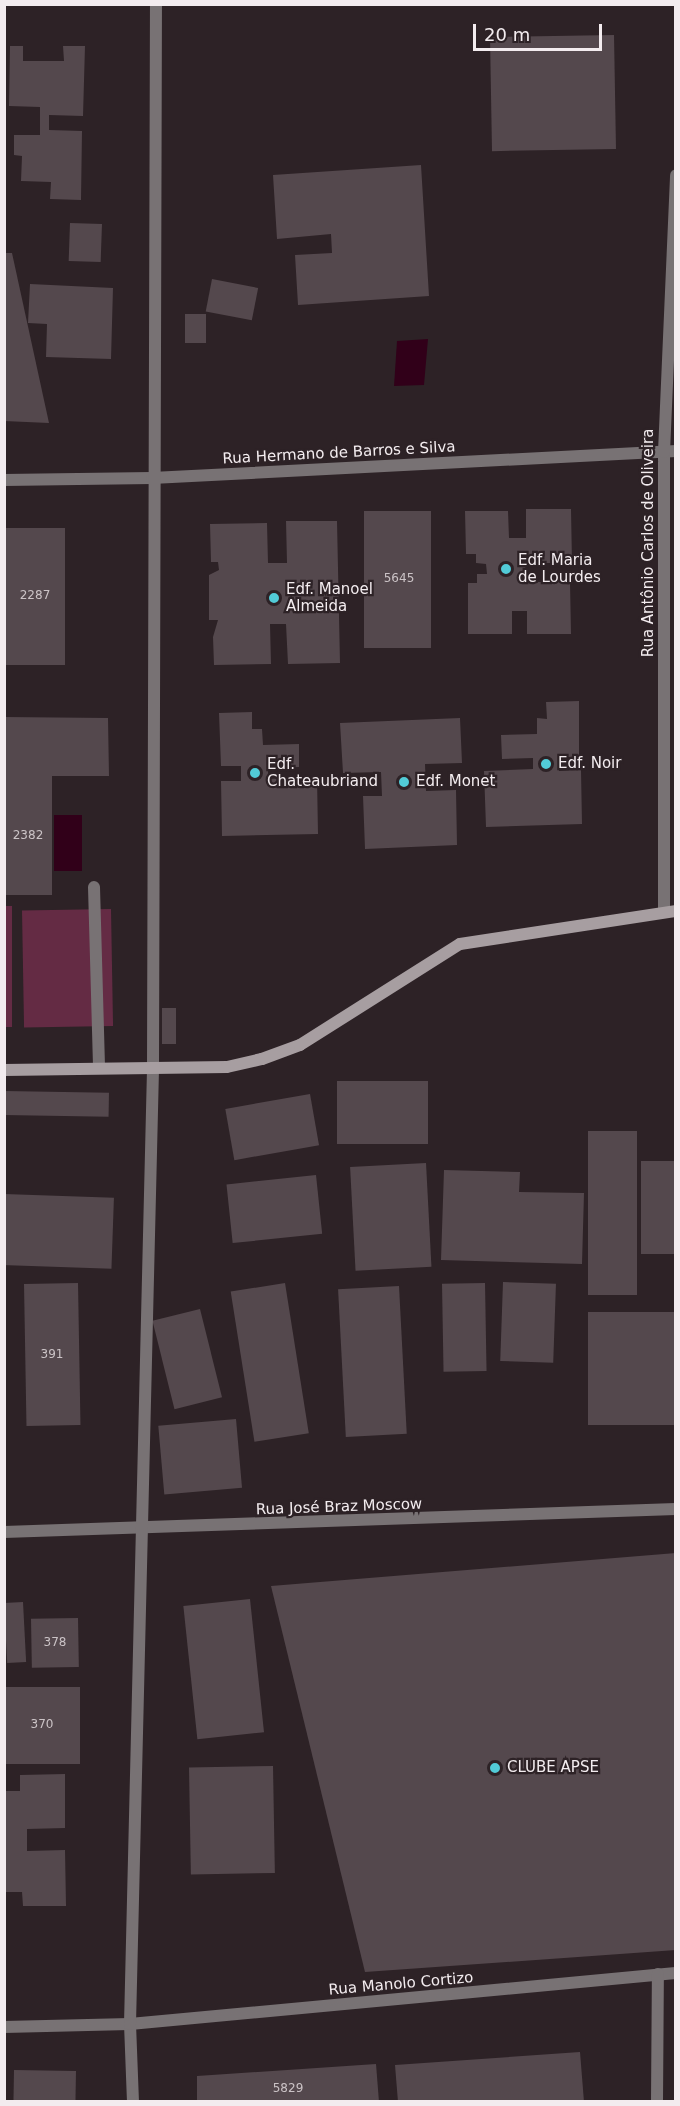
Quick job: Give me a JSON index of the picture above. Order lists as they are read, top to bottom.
{
  "streets": {
    "street": [
      "Rua Hermano de Barros e Silva",
      "Rua Antônio Carlos de Oliveira",
      "Rua José Braz Moscow",
      "Rua Manolo Cortizo"
    ]
  },
  "crossings": [
    ["Rua Hermano de Barros e Silva", "Rua Antônio Carlos de Oliveira"]
  ],
  "places": [
    "Edf. Maria de Lourdes",
    "Edf. Manoel Almeida",
    "Edf. Noir",
    "Edf. Chateaubriand",
    "Edf. Monet",
    "CLUBE APSE"
  ],
  "house_numbers": [
    "5645",
    "2287",
    "2382",
    "391",
    "378",
    "370",
    "5829"
  ],
  "scale_bar": "20 m"
}
